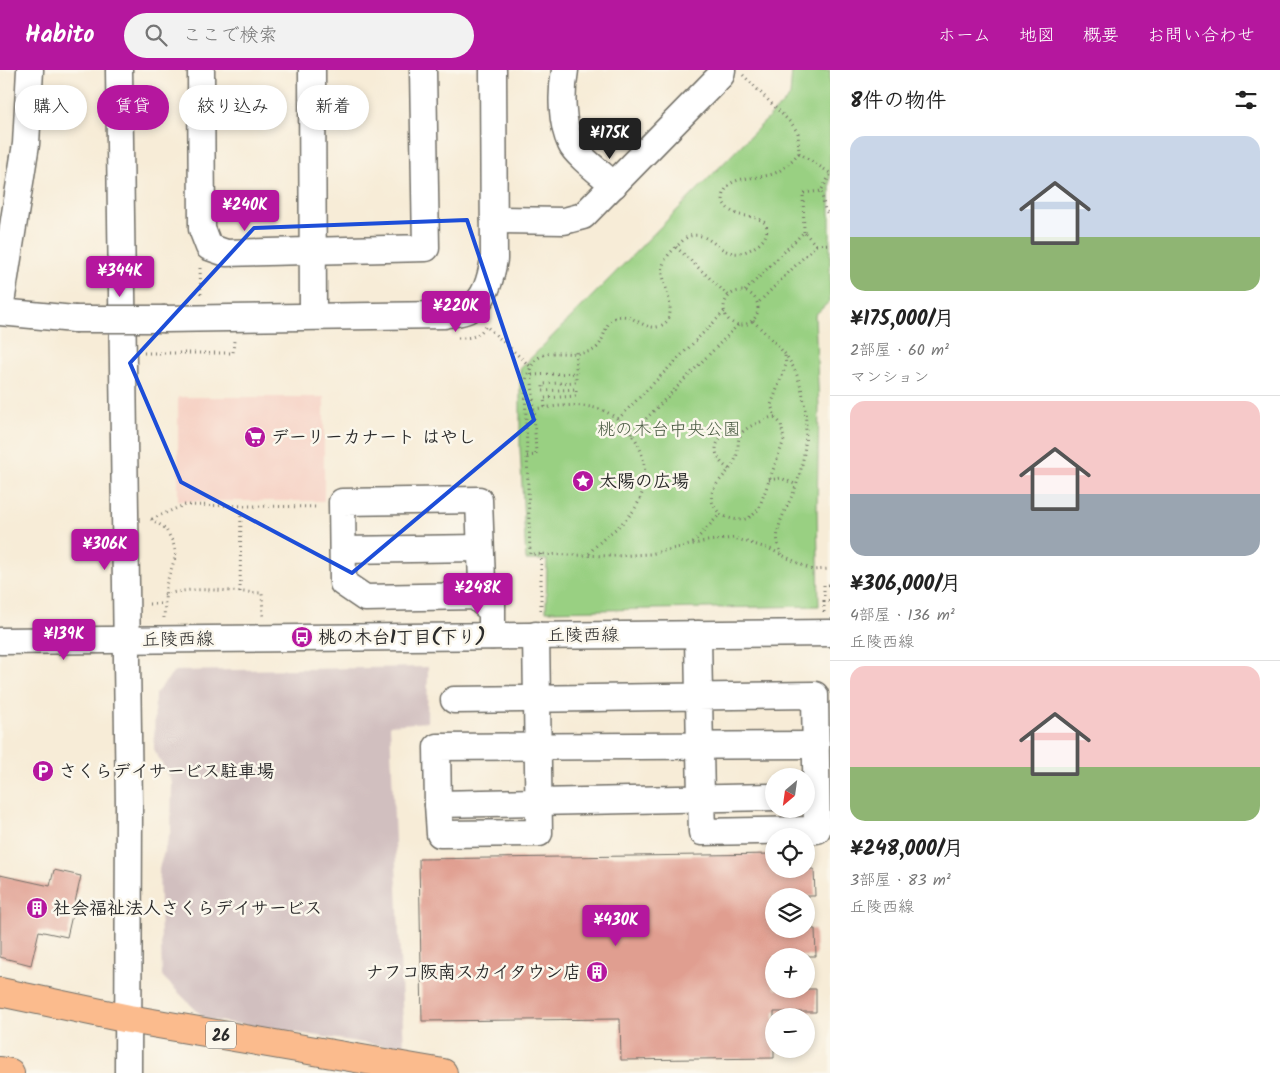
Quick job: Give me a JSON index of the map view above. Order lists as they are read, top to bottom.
{
  "streets": {
    "highway": ["26"],
    "street": ["丘陵西線"]
  },
  "parks": ["桃の木台中央公園"],
  "places": {
    "supermarket": ["デーリーカナート はやし"],
    "place": ["太陽の広場"],
    "bus stop": ["桃の木台1丁目(下り)"],
    "parking": ["さくらデイサービス駐車場"],
    "building": ["社会福祉法人さくらデイサービス", "ナフコ阪南スカイタウン店"]
  },
  "north": "bottom left",
  "page": {
    "header": "Habito",
    "search": "ここで検索",
    "nav": [
      "ホーム",
      "地図",
      "概要",
      "お問い合わせ"
    ],
    "heading": "8件の物件",
    "chip": [
      "購入",
      "賃貸",
      "絞り込み",
      "新着"
    ],
    "price": [
      "¥175K",
      "¥240K",
      "¥344K",
      "¥220K",
      "¥306K",
      "¥248K",
      "¥139K",
      "¥430K"
    ],
    "list": [
      {
        "name": "¥175,000/月",
        "note": "2部屋 · 60 m² · マンション"
      },
      {
        "name": "¥306,000/月",
        "note": "4部屋 · 136 m² · 丘陵西線"
      },
      {
        "name": "¥248,000/月",
        "note": "3部屋 · 83 m² · 丘陵西線"
      }
    ],
    "map_buttons": ["+", "−"]
  }
}
